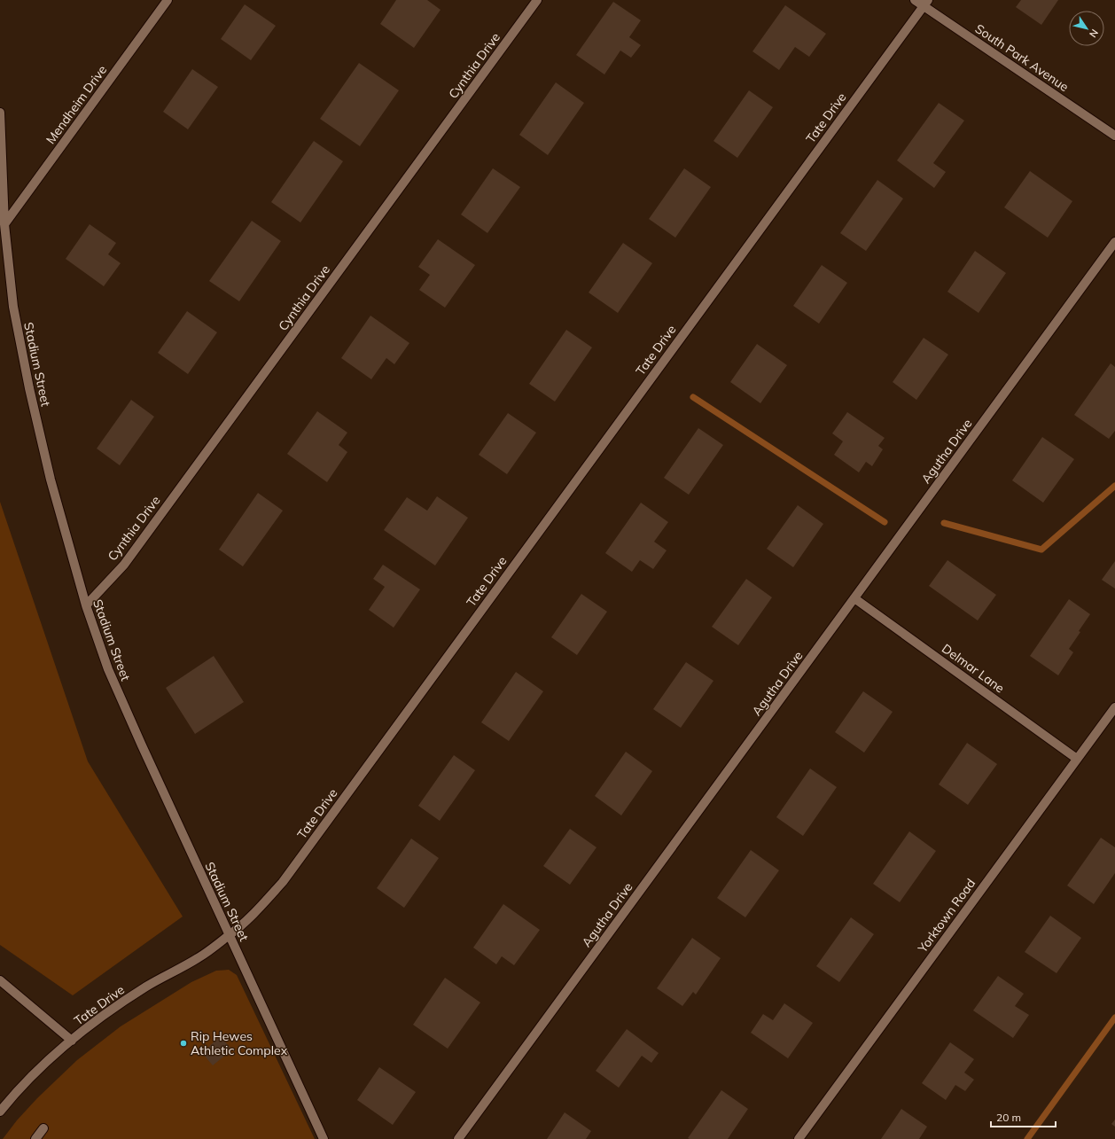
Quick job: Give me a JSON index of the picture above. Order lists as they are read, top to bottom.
{
  "streets": {
    "street": [
      "South Park Avenue",
      "Cynthia Drive",
      "Mendheim Drive",
      "Tate Drive",
      "Stadium Street",
      "Agutha Drive",
      "Delmar Lane",
      "Yorktown Road"
    ]
  },
  "crossings": [
    ["South Park Avenue", "Tate Drive"],
    ["Cynthia Drive", "Stadium Street"],
    ["Mendheim Drive", "Stadium Street"],
    ["Tate Drive", "Stadium Street"],
    ["Agutha Drive", "Delmar Lane"],
    ["Delmar Lane", "Yorktown Road"]
  ],
  "places": ["Rip Hewes Athletic Complex"],
  "scale_bar": "20 m",
  "north": "bottom right"
}
